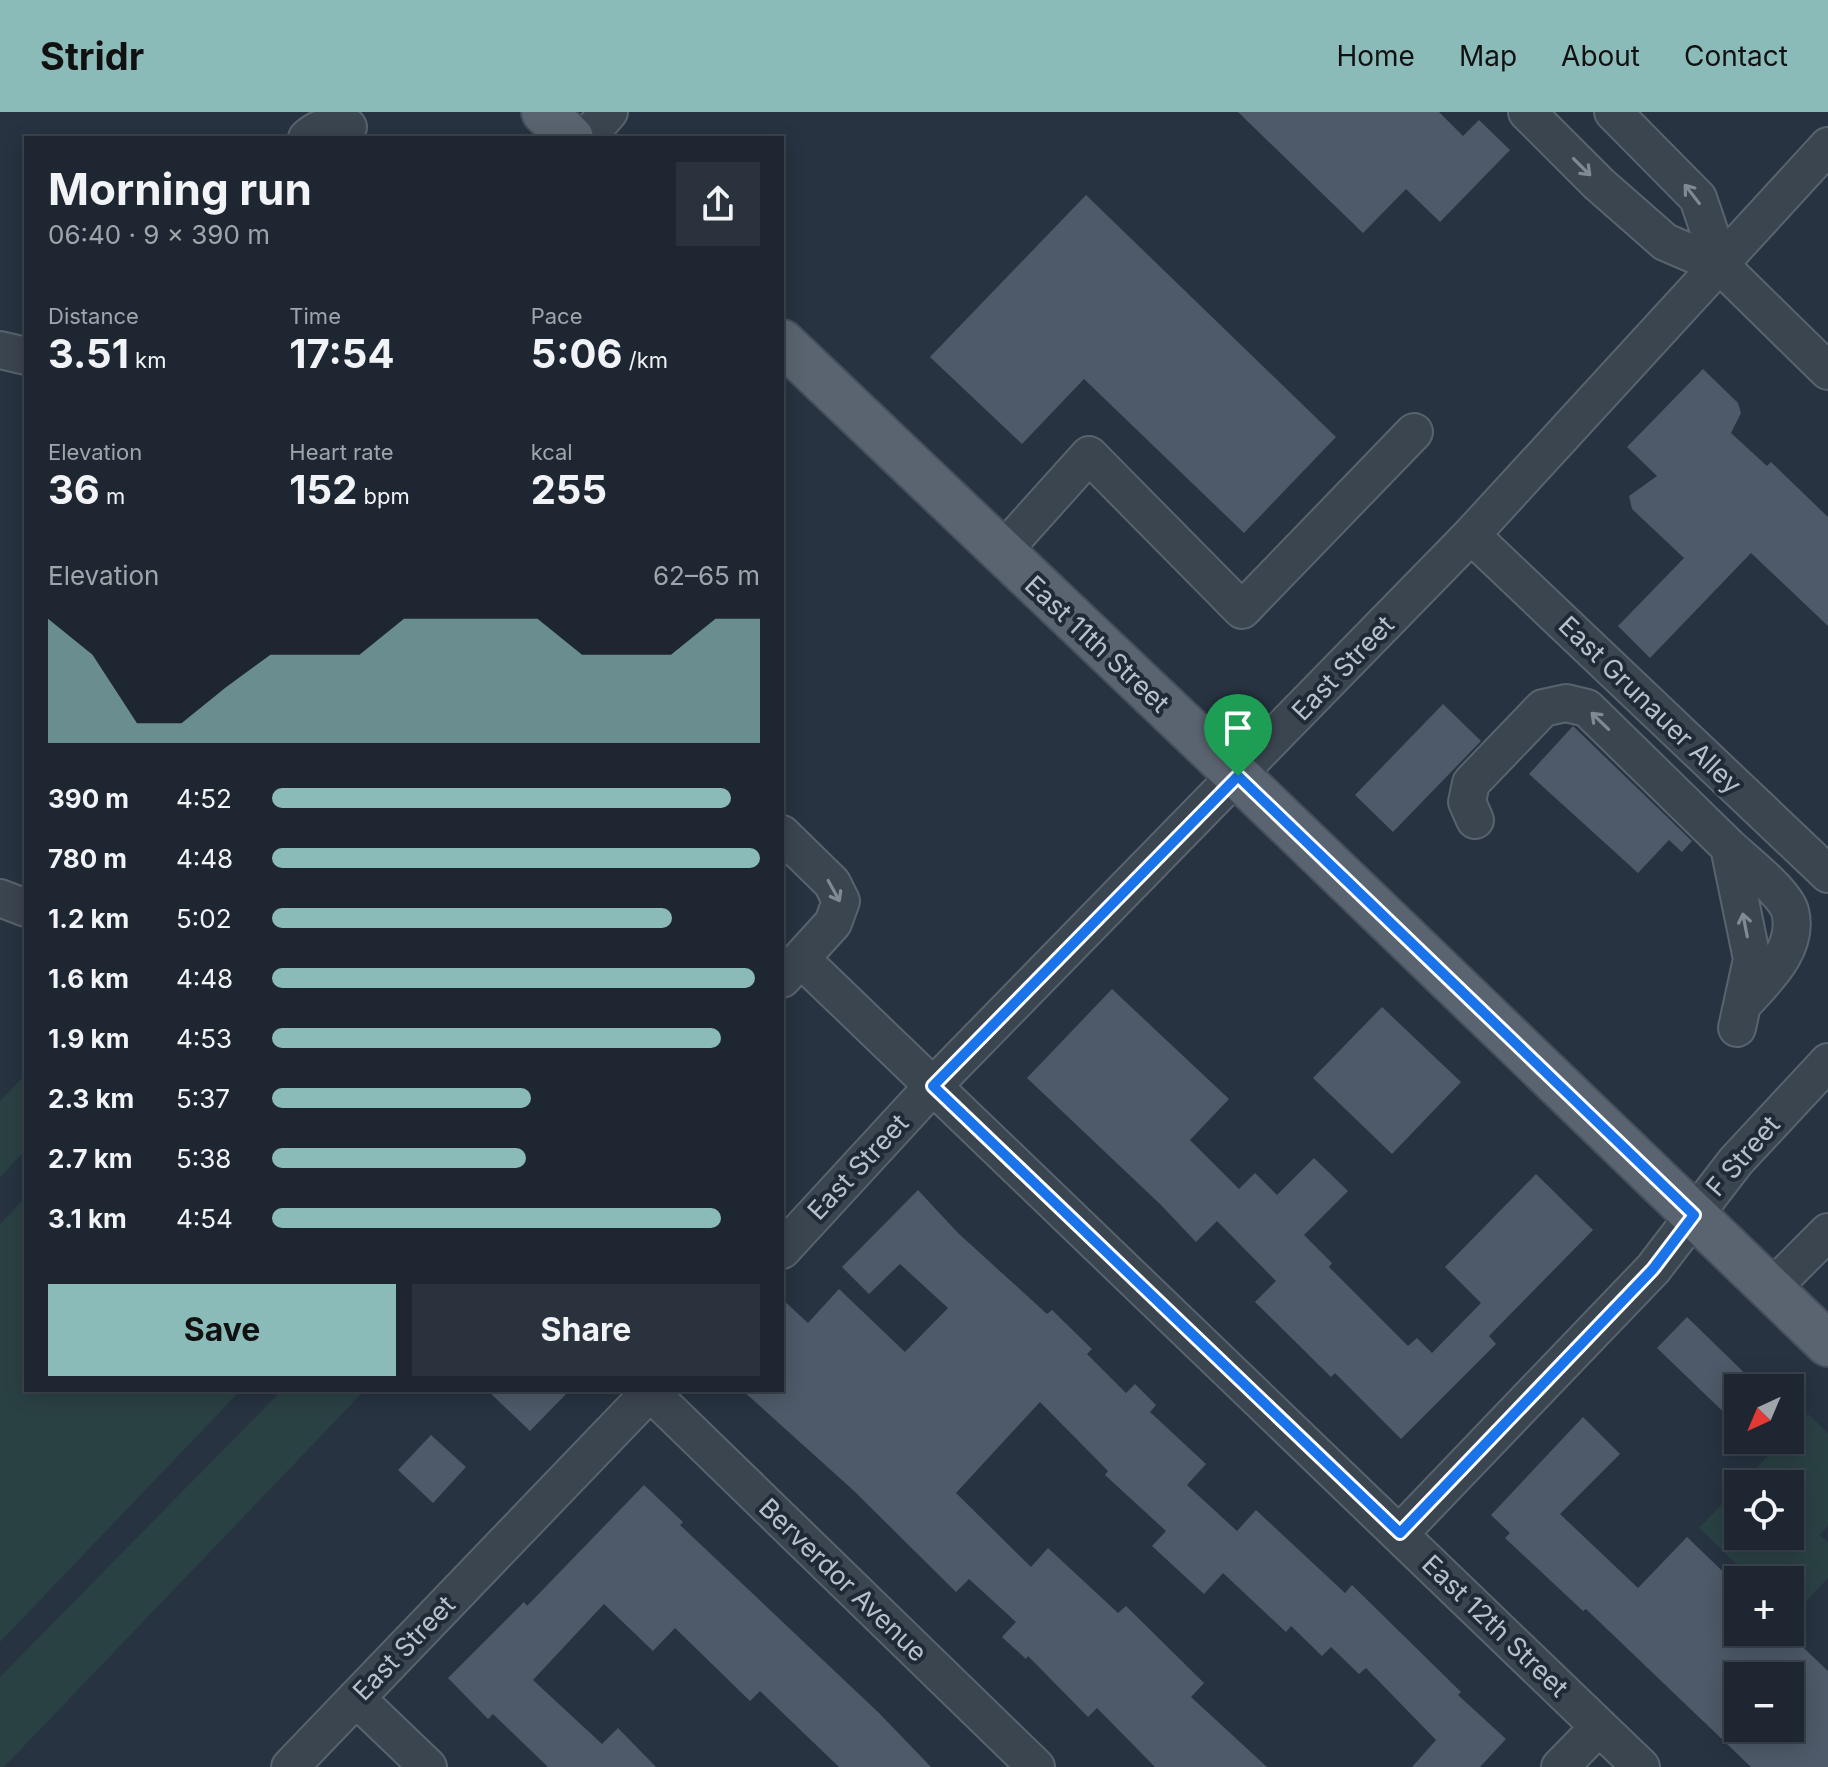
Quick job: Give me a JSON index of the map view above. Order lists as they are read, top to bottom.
{
  "streets": {
    "main road": ["East 11th Street"],
    "street": [
      "East Street",
      "East Grunauer Alley",
      "F Street",
      "Berverdor Avenue",
      "East 12th Street"
    ]
  },
  "crossings": [
    ["East 11th Street", "East Street"],
    ["East 11th Street", "F Street"],
    ["East Street", "East Grunauer Alley"],
    ["East Street", "East 12th Street"],
    ["F Street", "East 12th Street"]
  ],
  "north": "bottom left",
  "page": {
    "header": "Stridr",
    "nav": [
      "Home",
      "Map",
      "About",
      "Contact"
    ],
    "heading": ["Morning run", "06:40 · 9 × 390 m"],
    "stats": [
      ["Distance", "3.51 km"],
      ["Time", "17:54"],
      ["Pace", "5:06 /km"],
      ["Elevation", "36 m"],
      ["Heart rate", "152 bpm"],
      ["kcal", "255"]
    ],
    "chart": ["Elevation", "62–65 m"],
    "list": [
      {
        "name": "390 m",
        "note": "4:52"
      },
      {
        "name": "780 m",
        "note": "4:48"
      },
      {
        "name": "1.2 km",
        "note": "5:02"
      },
      {
        "name": "1.6 km",
        "note": "4:48"
      },
      {
        "name": "1.9 km",
        "note": "4:53"
      },
      {
        "name": "2.3 km",
        "note": "5:37"
      },
      {
        "name": "2.7 km",
        "note": "5:38"
      },
      {
        "name": "3.1 km",
        "note": "4:54"
      }
    ],
    "buttons": ["Save", "Share"],
    "map_buttons": ["+", "−"]
  }
}
